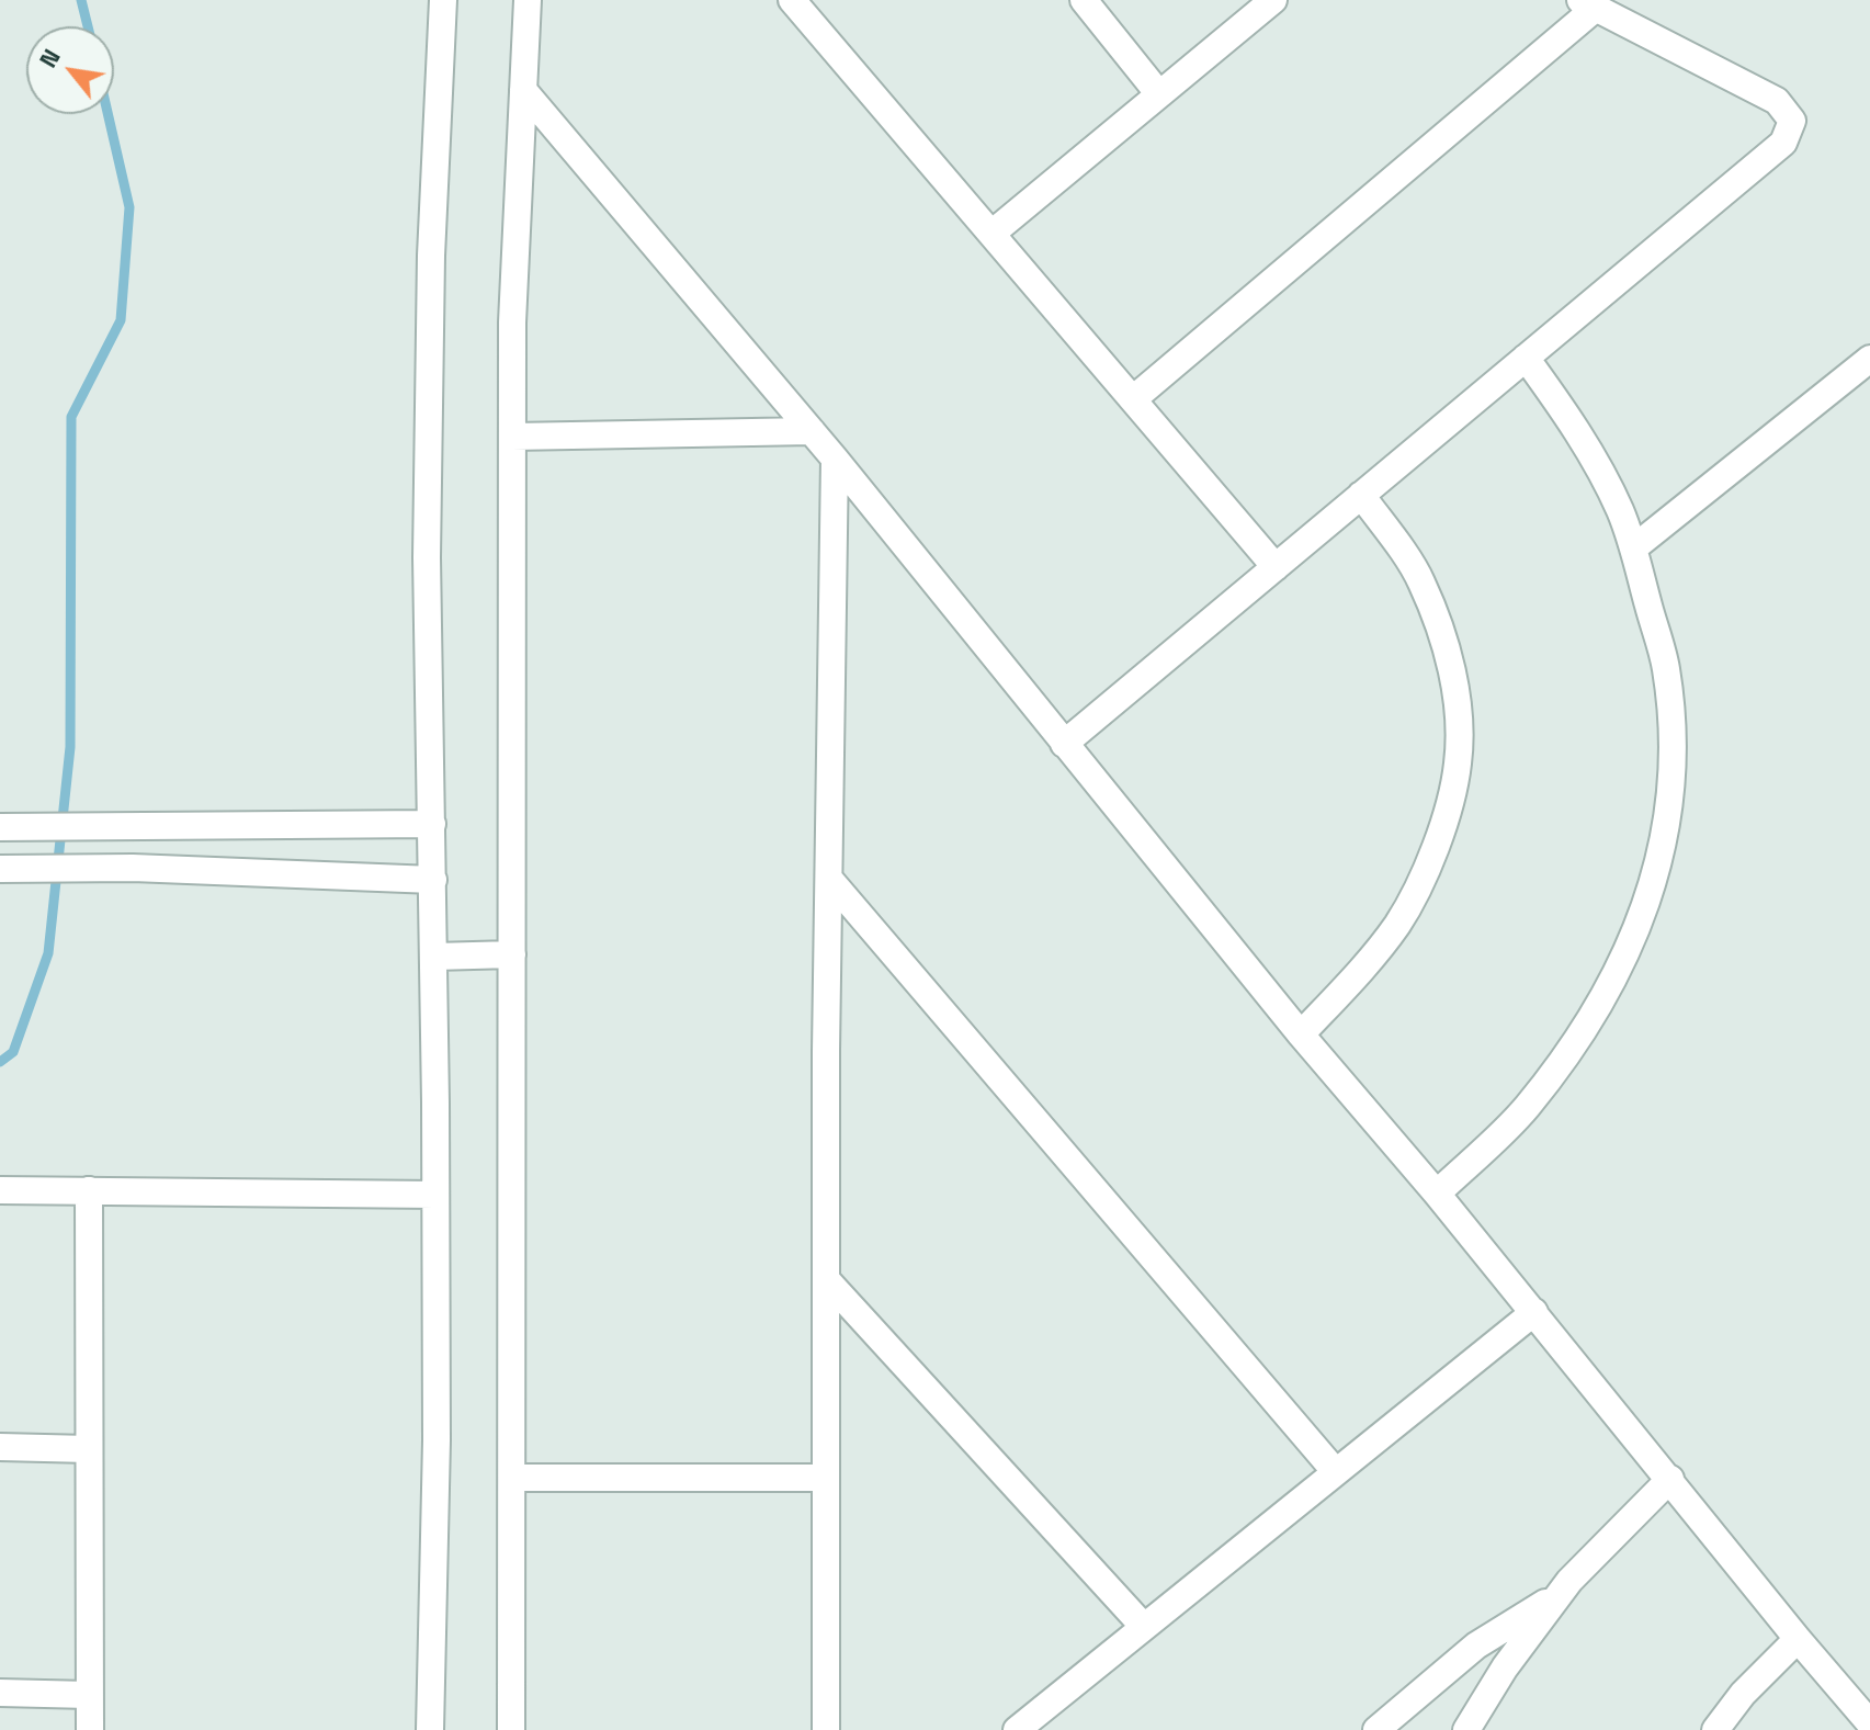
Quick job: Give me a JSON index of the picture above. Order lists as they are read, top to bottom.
{
  "north": "top left"
}
